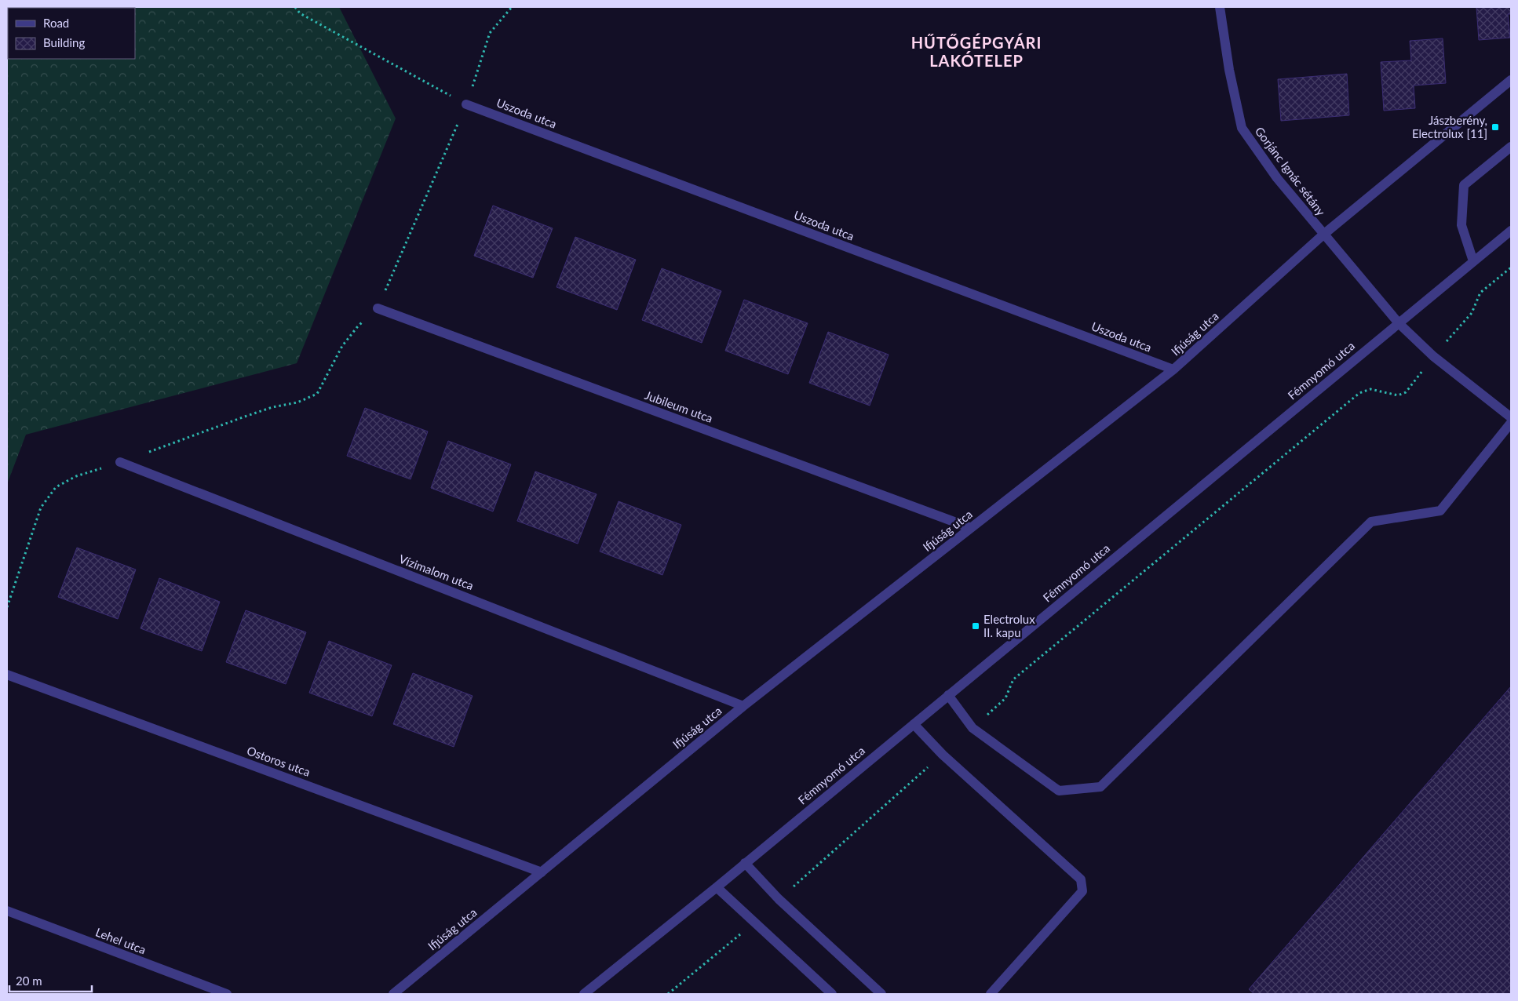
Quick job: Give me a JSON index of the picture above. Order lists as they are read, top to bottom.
{
  "streets": {
    "street": [
      "Uszoda utca",
      "Gorjánc Ignác sétány",
      "Ifjúság utca",
      "Fémnyomó utca",
      "Jubileum utca",
      "Vízimalom utca",
      "Ostoros utca",
      "Lehel utca"
    ]
  },
  "crossings": [
    ["Uszoda utca", "Ifjúság utca"],
    ["Gorjánc Ignác sétány", "Ifjúság utca"],
    ["Gorjánc Ignác sétány", "Fémnyomó utca"],
    ["Ifjúság utca", "Jubileum utca"],
    ["Ifjúság utca", "Vízimalom utca"],
    ["Ifjúság utca", "Ostoros utca"]
  ],
  "districts": ["HŰTŐGÉPGYÁRI LAKÓTELEP"],
  "places": {
    "transit": ["Jászberény, Electrolux [11]", "Electrolux II. kapu"]
  },
  "legend": ["Road", "Building"],
  "scale_bar": "20 m"
}
